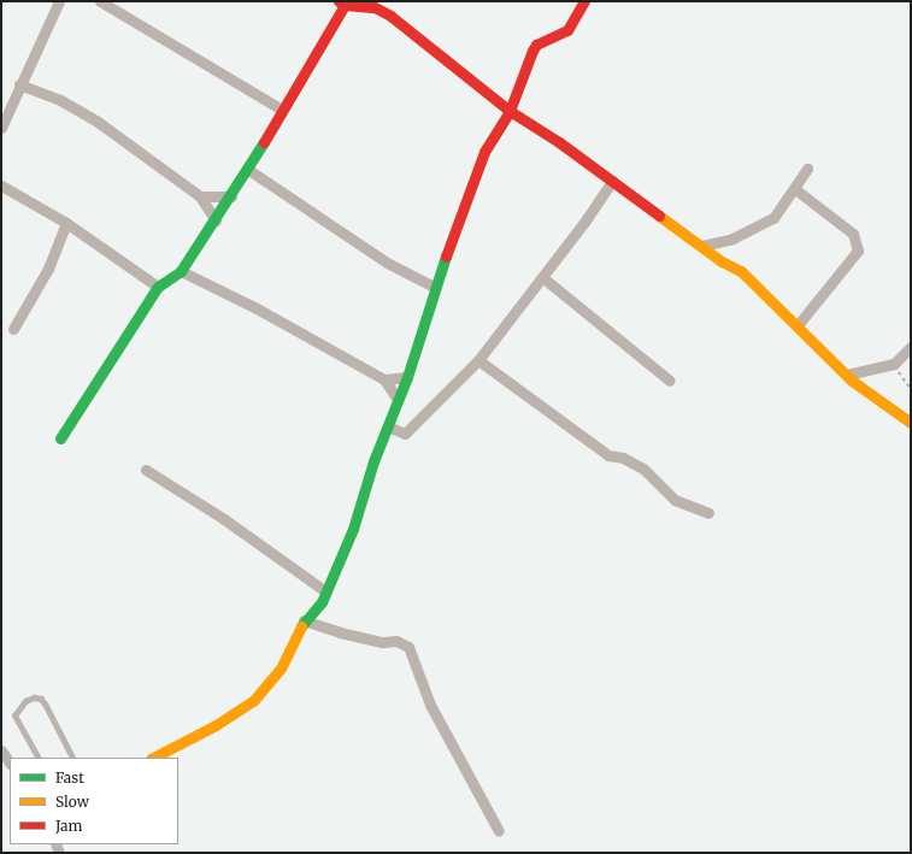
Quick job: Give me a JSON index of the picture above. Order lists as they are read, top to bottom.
{
  "legend": ["Fast", "Slow", "Jam"]
}
